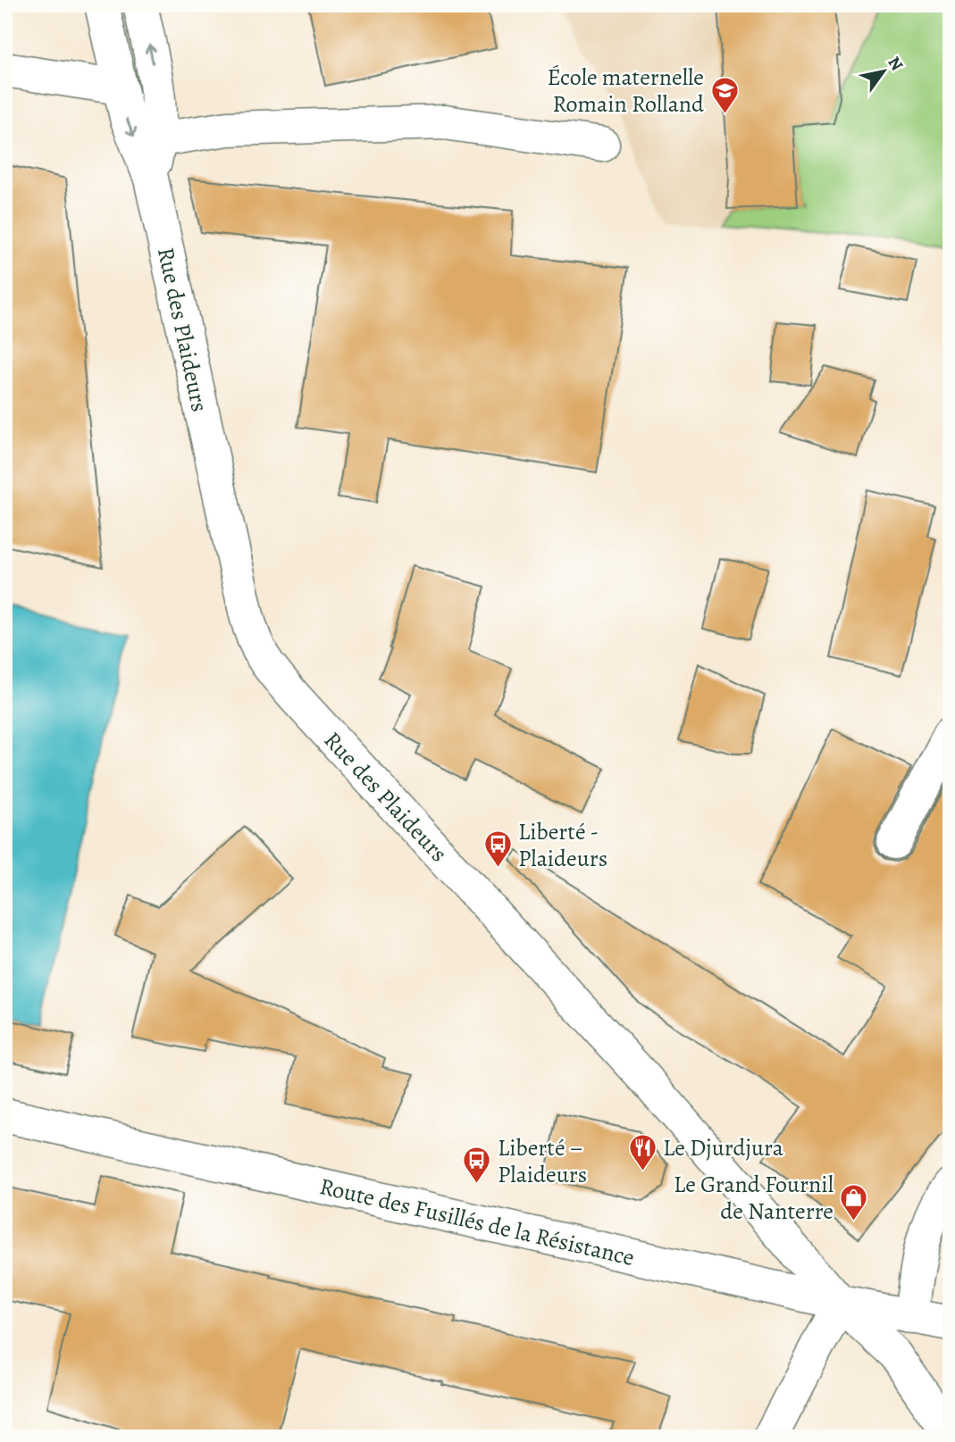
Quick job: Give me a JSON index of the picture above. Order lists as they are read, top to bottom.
{
  "streets": {
    "street": ["Rue des Plaideurs", "Route des Fusillés de la Résistance"]
  },
  "crossings": [
    ["Rue des Plaideurs", "Route des Fusillés de la Résistance"]
  ],
  "places": {
    "school or university": ["École maternelle Romain Rolland"],
    "bus stop": ["Liberté - Plaideurs", "Liberté – Plaideurs"],
    "restaurant": ["Le Djurdjura"],
    "shop": ["Le Grand Fournil de Nanterre"]
  },
  "north": "top right"
}
